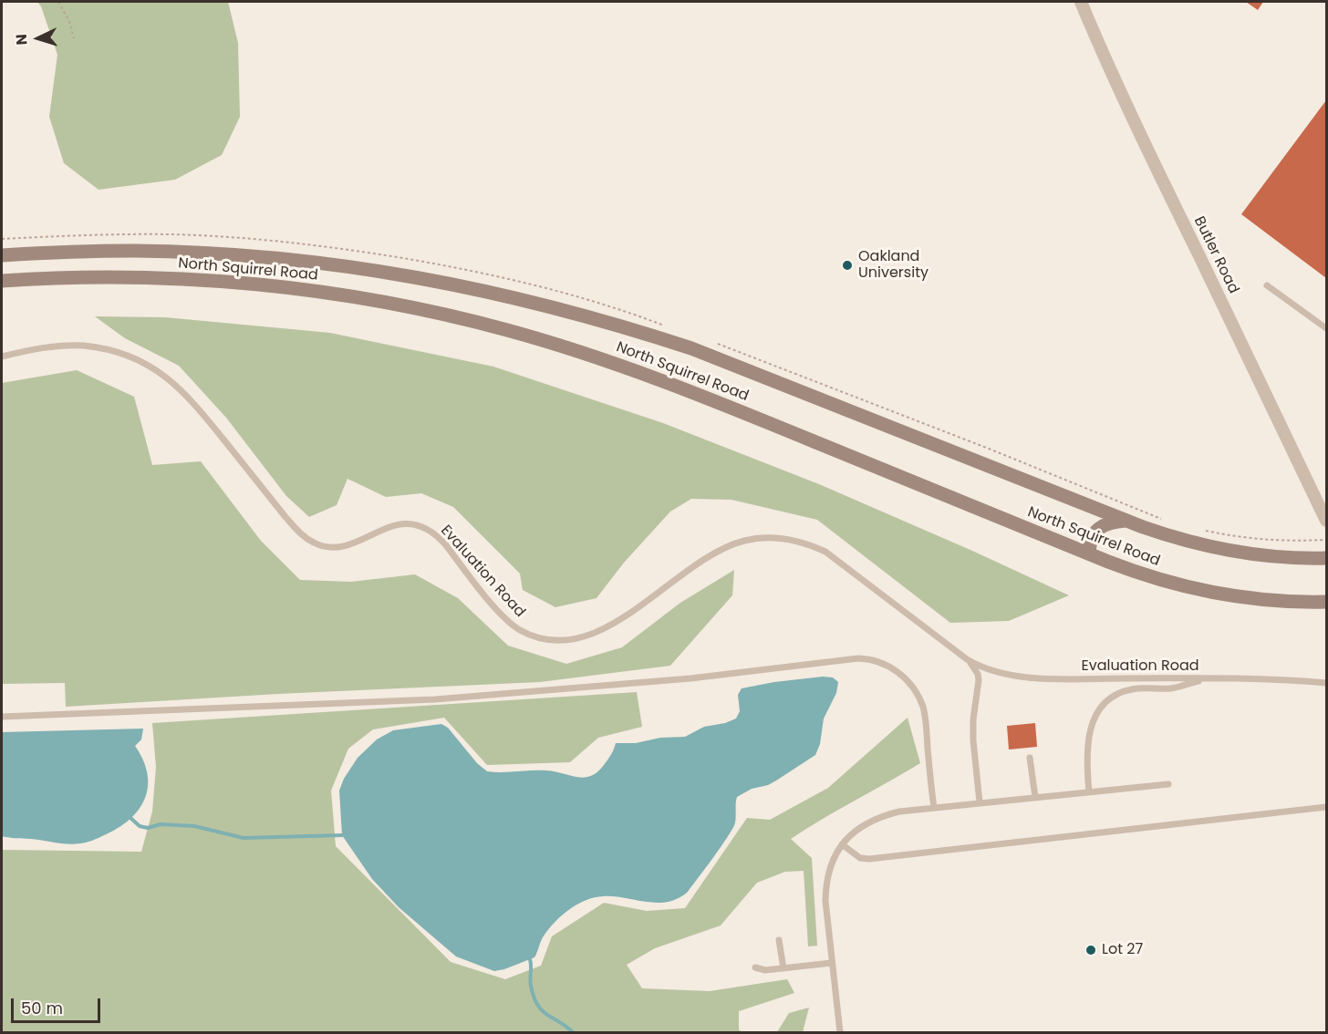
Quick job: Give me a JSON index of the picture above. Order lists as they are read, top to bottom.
{
  "streets": {
    "main road": ["North Squirrel Road"],
    "street": ["Butler Road"],
    "lane": ["Evaluation Road"]
  },
  "places": ["Oakland University", "Lot 27"],
  "scale_bar": "50 m",
  "north": "left"
}
